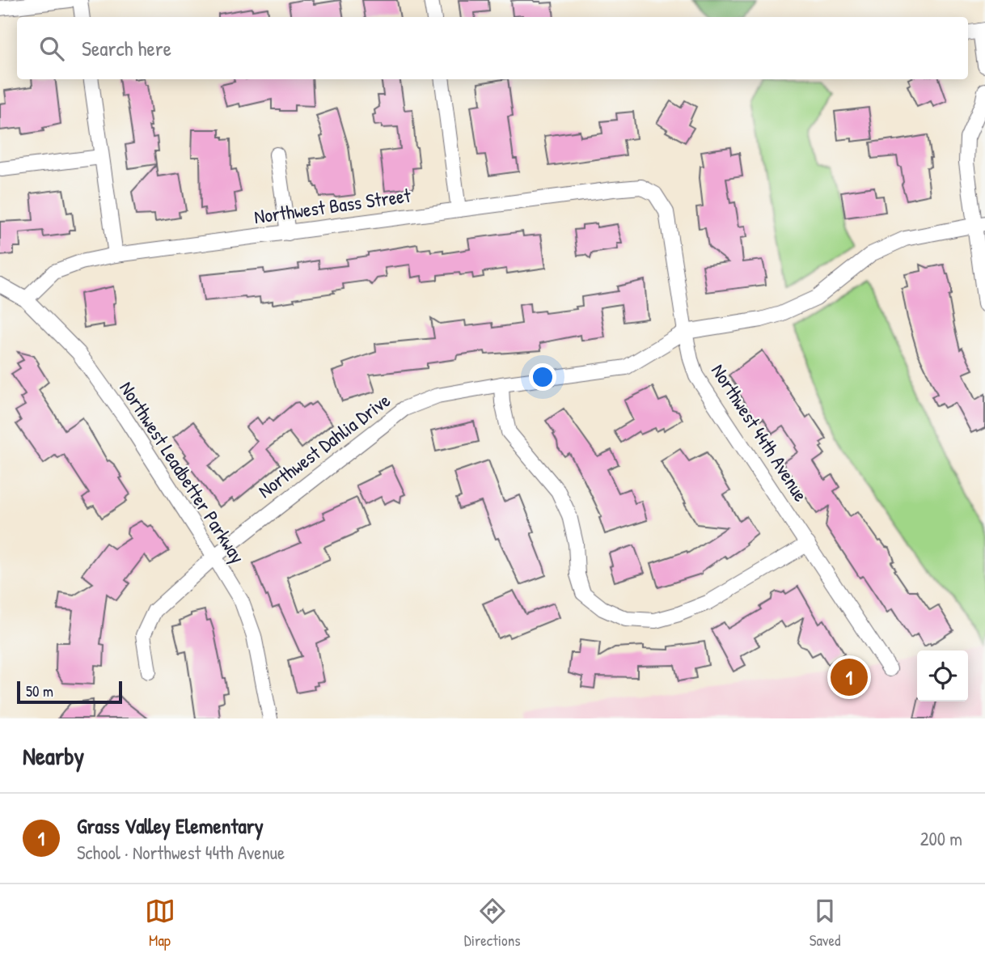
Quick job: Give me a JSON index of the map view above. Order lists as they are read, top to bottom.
{
  "streets": {
    "street": [
      "Northwest Bass Street",
      "Northwest 44th Avenue",
      "Northwest Dahlia Drive",
      "Northwest Leadbetter Parkway"
    ]
  },
  "crossings": [
    ["Northwest Bass Street", "Northwest 44th Avenue"],
    ["Northwest Bass Street", "Northwest Leadbetter Parkway"],
    ["Northwest 44th Avenue", "Northwest Dahlia Drive"],
    ["Northwest Dahlia Drive", "Northwest Leadbetter Parkway"]
  ],
  "scale_bar": "50 m",
  "page": {
    "search": "Search here",
    "pins": "1",
    "scale": "50 m",
    "heading": "Nearby",
    "list": [
      {
        "mark": "1",
        "name": "Grass Valley Elementary",
        "note": "School · Northwest 44th Avenue",
        "value": "200 m"
      }
    ],
    "nav": ["Map", "Directions", "Saved"]
  }
}
